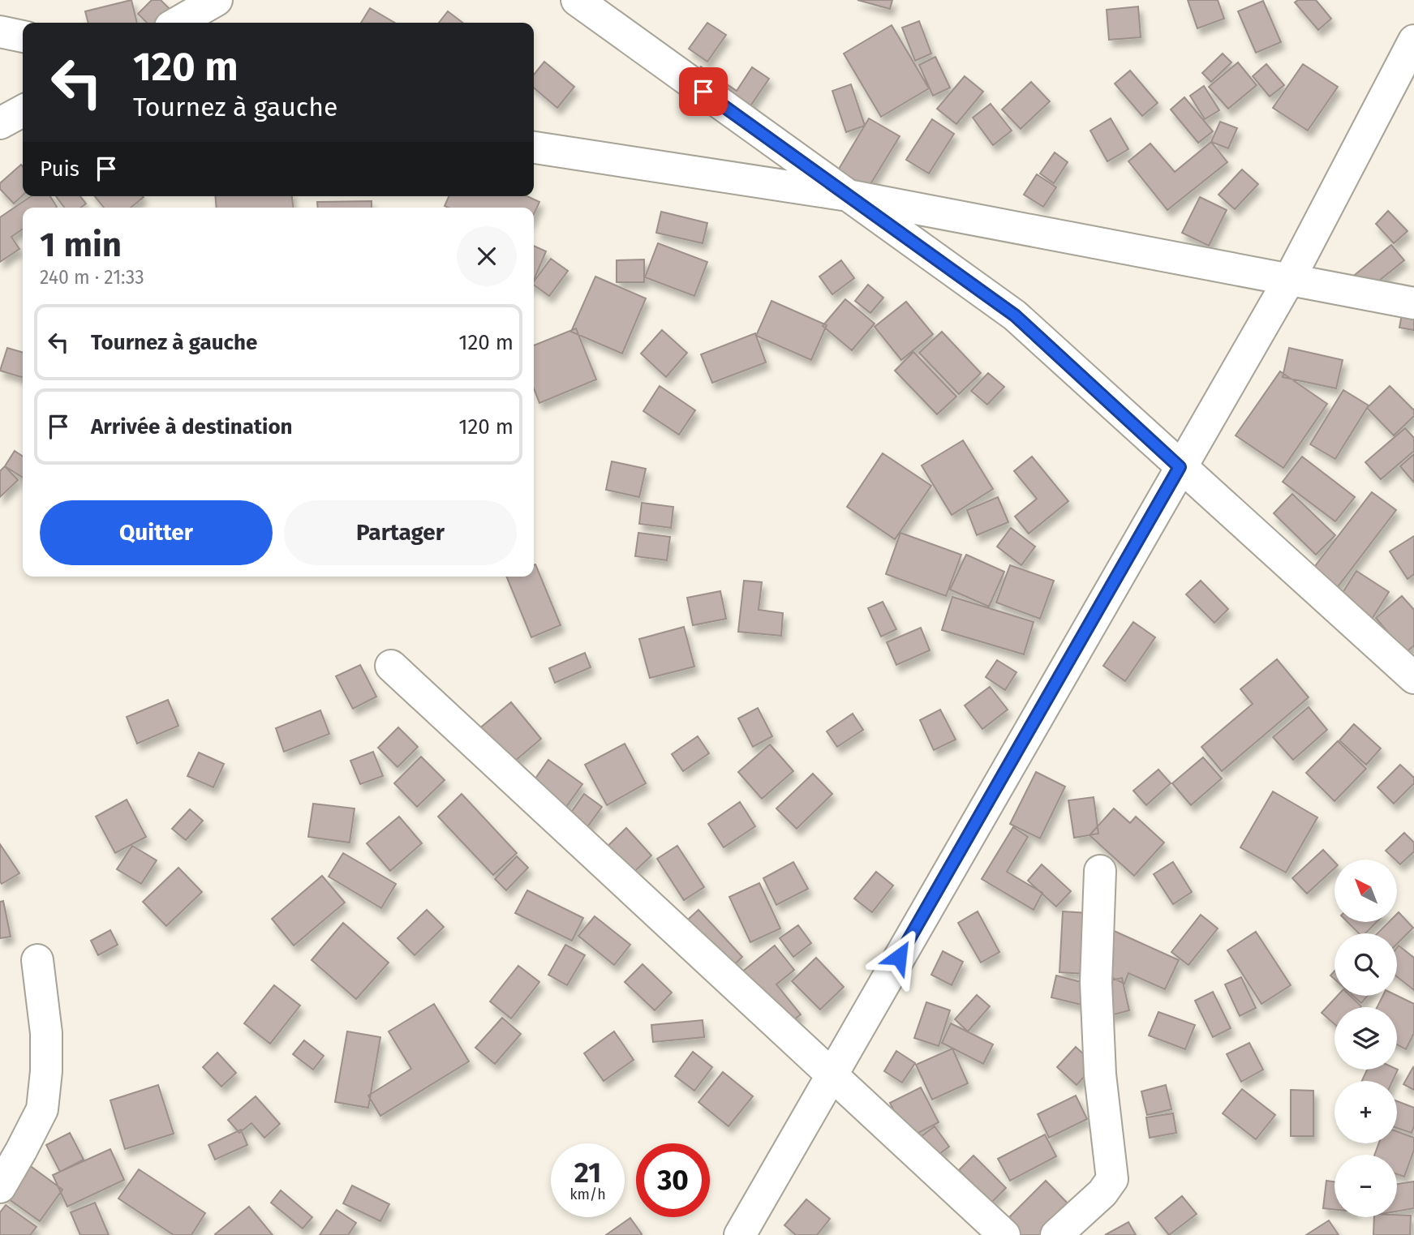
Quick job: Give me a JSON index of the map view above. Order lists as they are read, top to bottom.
{
  "north": "top left",
  "page": {
    "turn": ["120 m", "Tournez à gauche"],
    "then": "Puis",
    "heading": ["1 min", "240 m · 21:33"],
    "list": [
      {
        "name": "Tournez à gauche",
        "value": "120 m"
      },
      {
        "name": "Arrivée à destination",
        "value": "120 m"
      }
    ],
    "buttons": ["Quitter", "Partager"],
    "map_buttons": ["+", "−"],
    "speed": "21 km/h",
    "limit": "30"
  }
}
